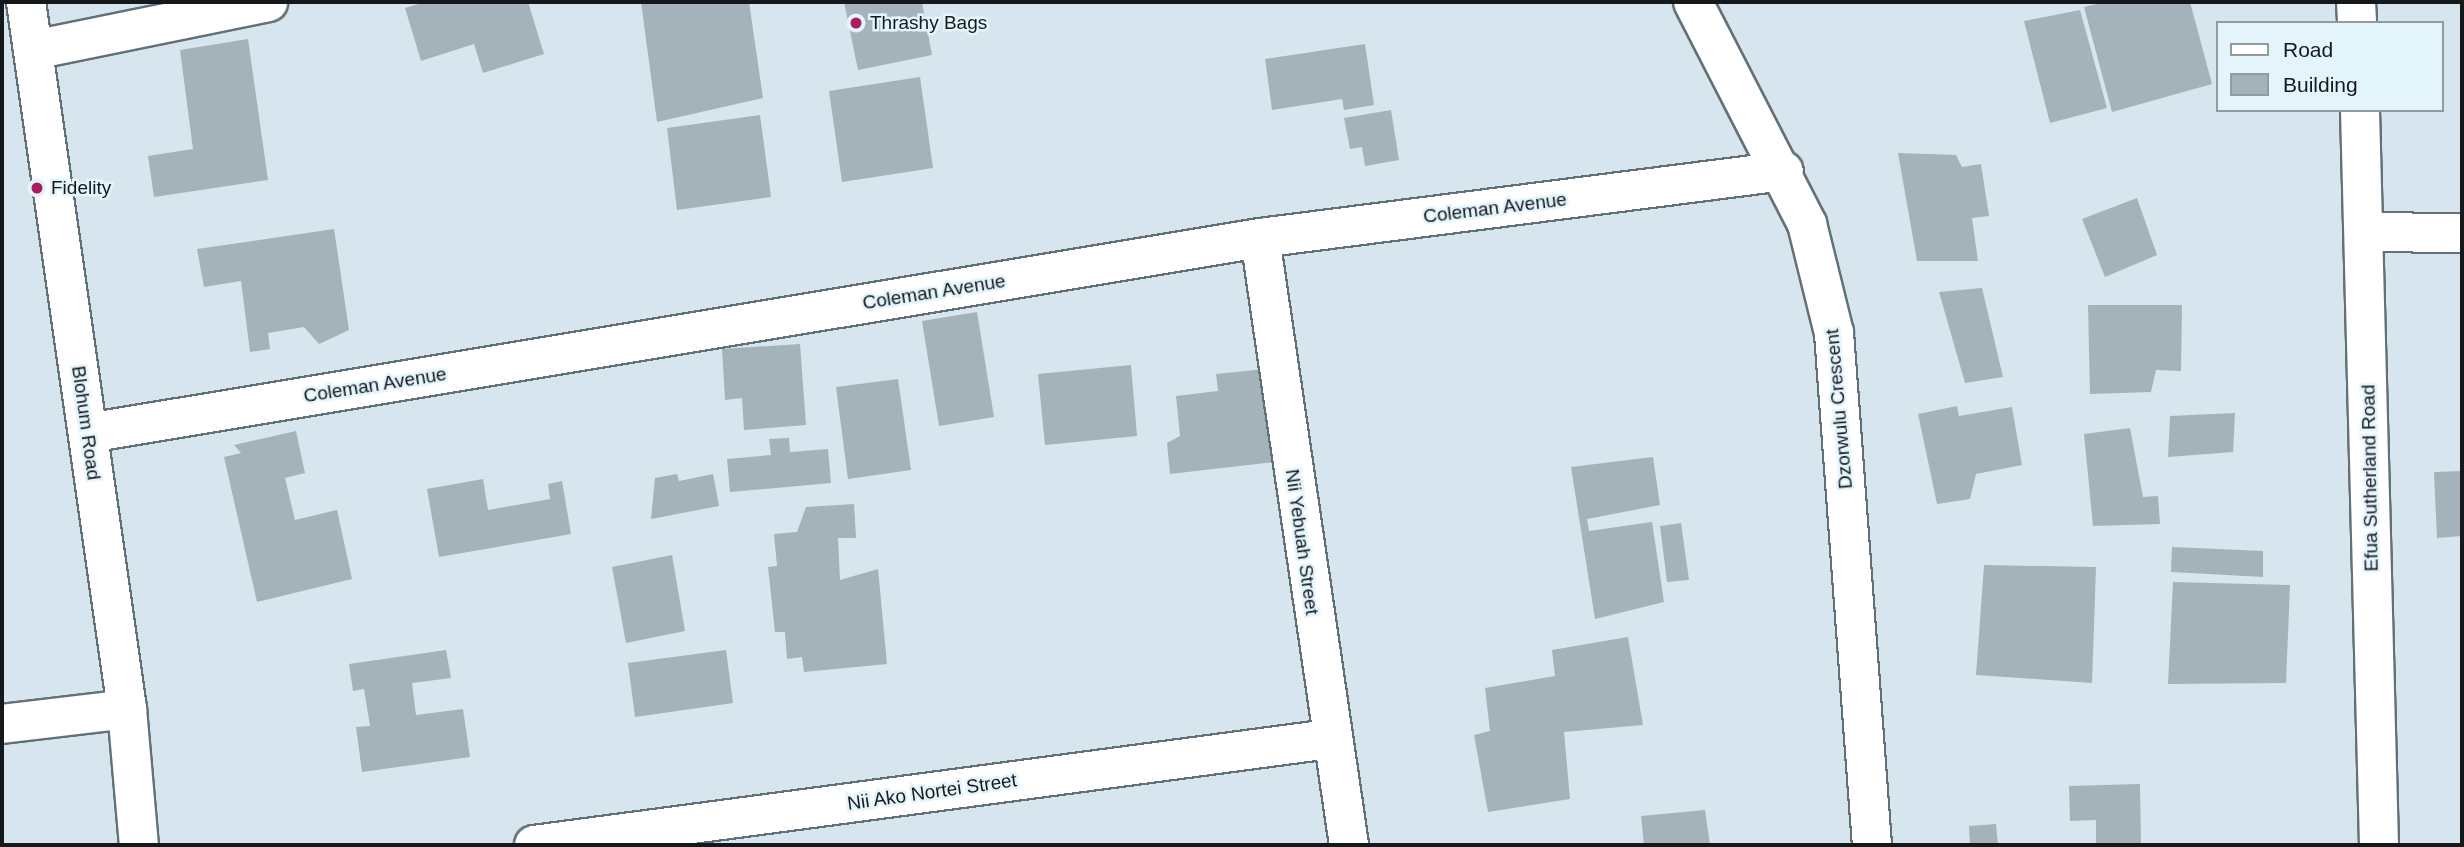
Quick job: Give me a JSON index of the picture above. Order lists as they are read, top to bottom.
{
  "streets": {
    "street": [
      "Coleman Avenue",
      "Dzorwulu Crescent",
      "Blohum Road",
      "Efua Sutherland Road",
      "Nii Yebuah Street",
      "Nii Ako Nortei Street"
    ]
  },
  "crossings": [
    ["Coleman Avenue", "Dzorwulu Crescent"],
    ["Coleman Avenue", "Blohum Road"],
    ["Coleman Avenue", "Nii Yebuah Street"],
    ["Nii Yebuah Street", "Nii Ako Nortei Street"]
  ],
  "places": ["Thrashy Bags", "Fidelity"],
  "legend": ["Road", "Building"]
}
